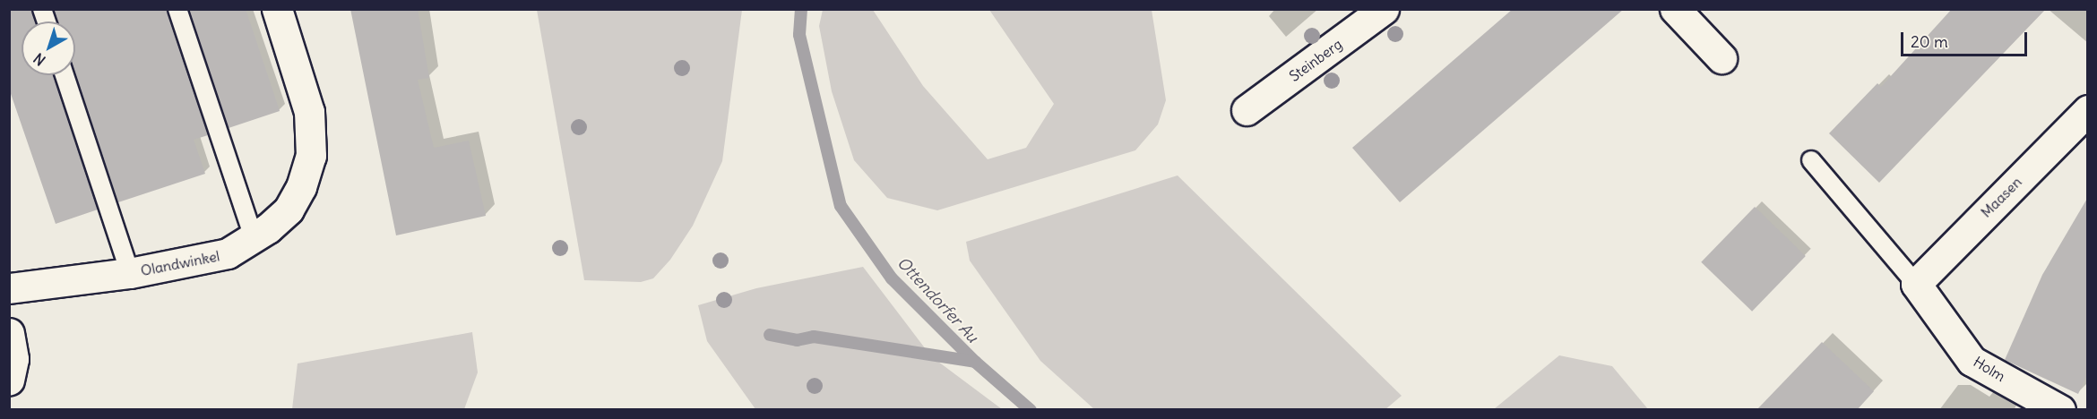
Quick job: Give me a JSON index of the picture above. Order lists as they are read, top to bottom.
{
  "streets": {
    "street": [
      "Steinberg",
      "Maasen",
      "Olandwinkel",
      "Holm"
    ]
  },
  "crossings": [
    ["Maasen", "Holm"]
  ],
  "water": ["Ottendorfer Au"],
  "scale_bar": "20 m",
  "north": "bottom left"
}
